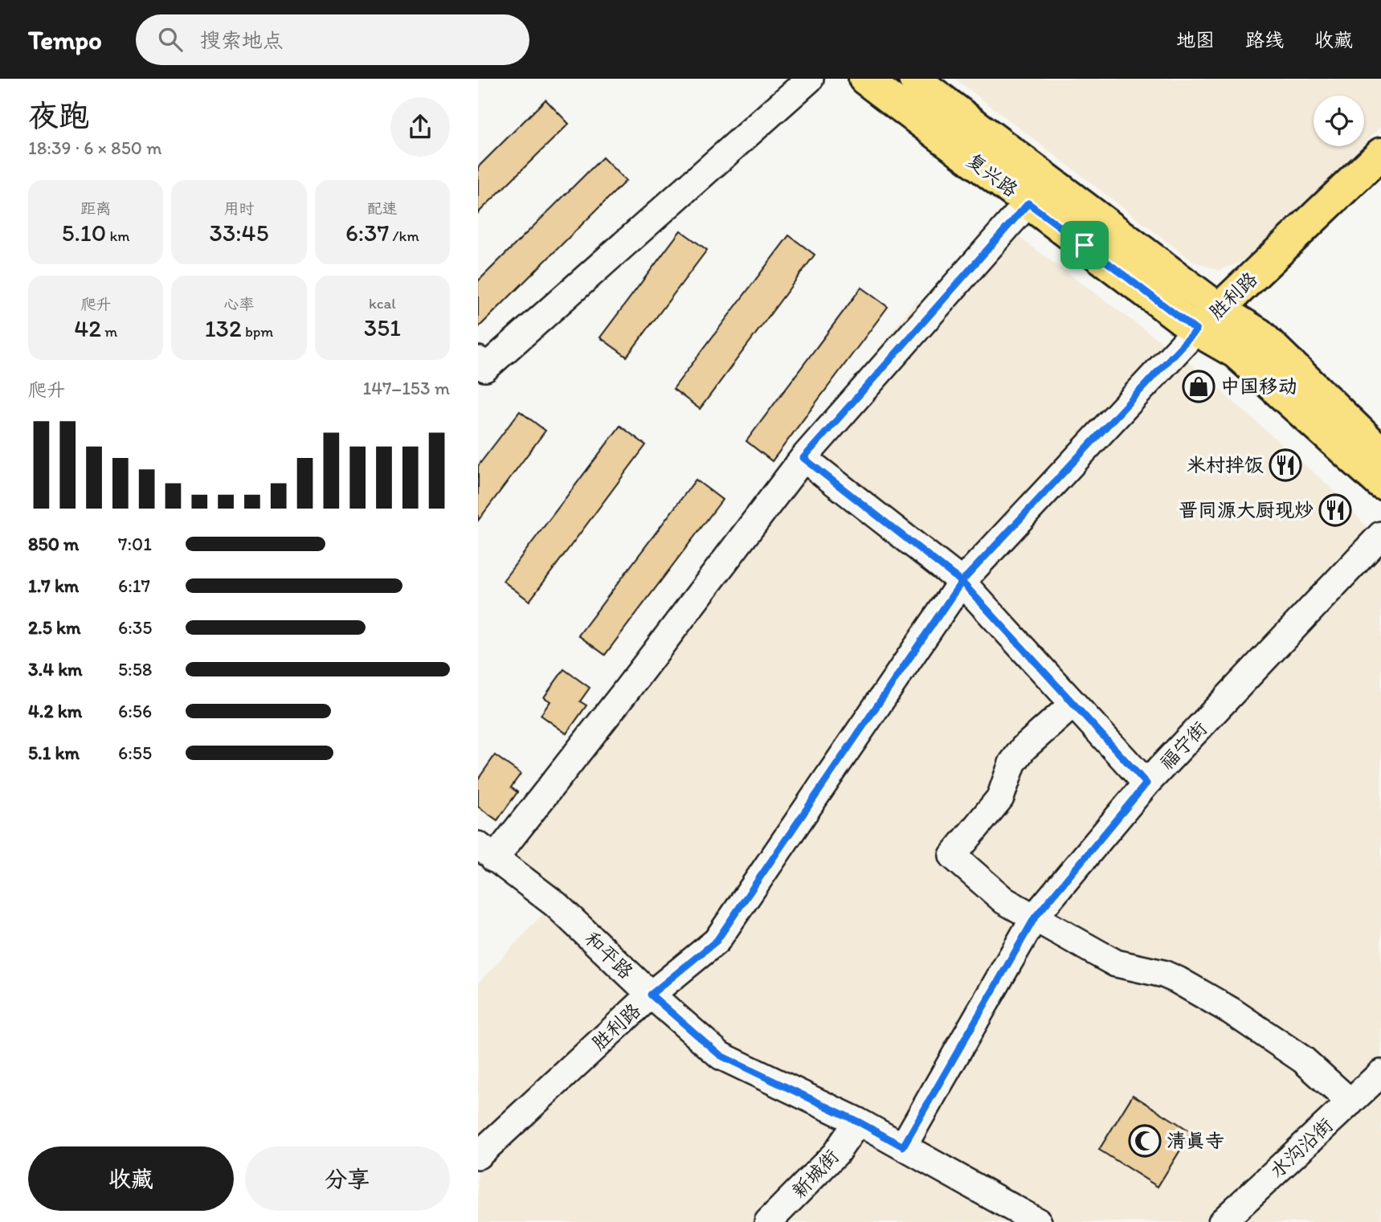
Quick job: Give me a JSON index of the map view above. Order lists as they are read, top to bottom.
{
  "streets": {
    "main road": ["复兴路", "胜利路"],
    "street": [
      "福宁街",
      "和平路",
      "水沟沿街",
      "新城街"
    ]
  },
  "crossings": [
    ["复兴路", "胜利路"],
    ["胜利路", "和平路"],
    ["福宁街", "和平路"],
    ["和平路", "新城街"]
  ],
  "places": {
    "shop": ["中国移动"],
    "restaurant": ["米村拌饭", "晋同源大厨现炒"],
    "mosque": ["清真寺"]
  },
  "page": {
    "header": "Tempo",
    "search": "搜索地点",
    "nav": ["地图", "路线", "收藏"],
    "heading": ["夜跑", "18:39 · 6 × 850 m"],
    "stats": [
      ["距离", "5.10 km"],
      ["用时", "33:45"],
      ["配速", "6:37 /km"],
      ["爬升", "42 m"],
      ["心率", "132 bpm"],
      ["kcal", "351"]
    ],
    "chart": ["爬升", "147–153 m"],
    "list": [
      {
        "name": "850 m",
        "note": "7:01"
      },
      {
        "name": "1.7 km",
        "note": "6:17"
      },
      {
        "name": "2.5 km",
        "note": "6:35"
      },
      {
        "name": "3.4 km",
        "note": "5:58"
      },
      {
        "name": "4.2 km",
        "note": "6:56"
      },
      {
        "name": "5.1 km",
        "note": "6:55"
      }
    ],
    "buttons": ["收藏", "分享"]
  }
}
